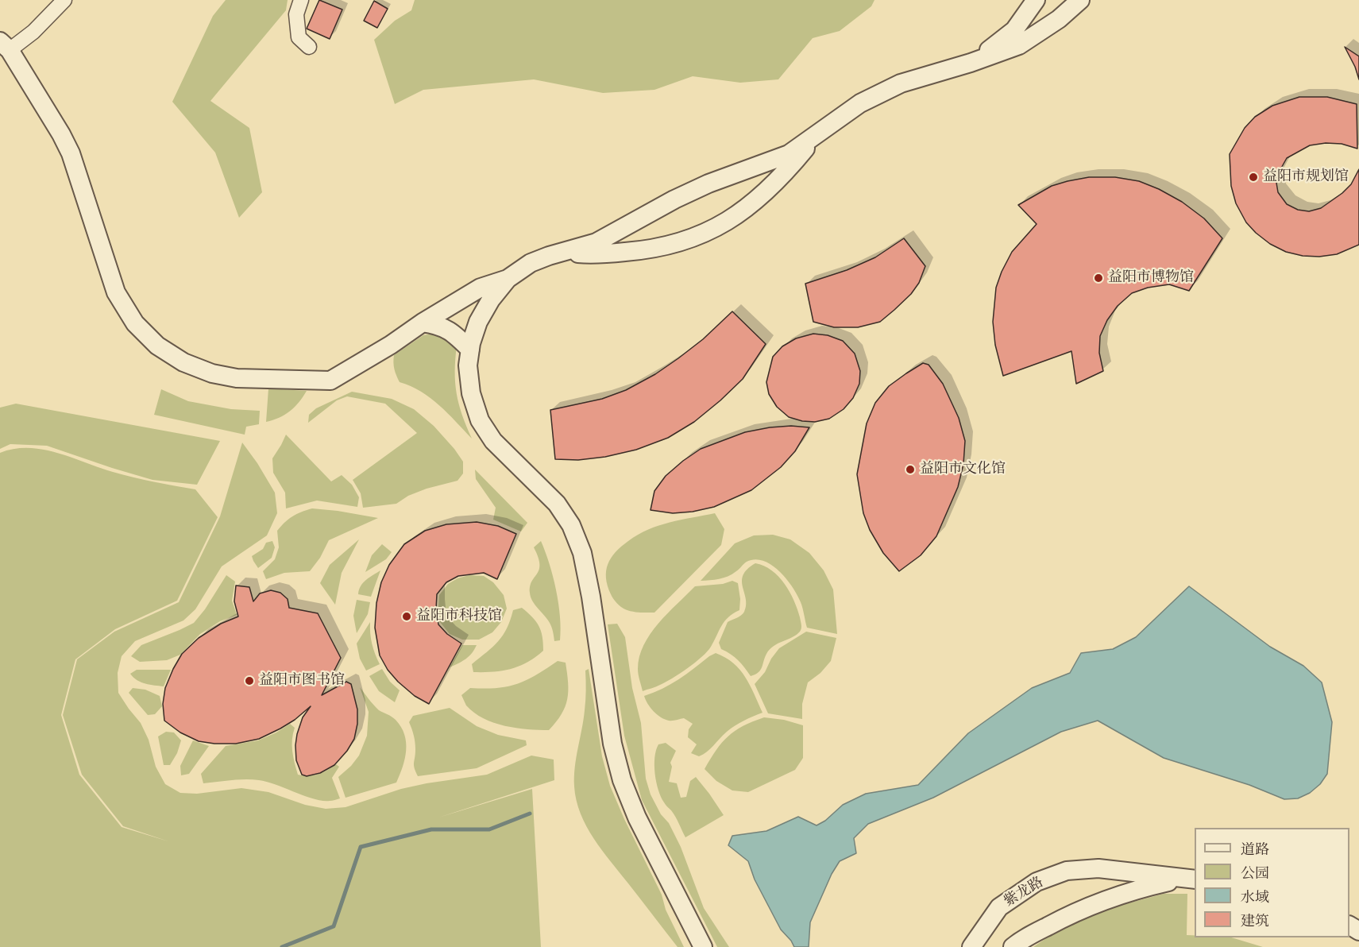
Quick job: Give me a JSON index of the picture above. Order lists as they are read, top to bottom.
{
  "streets": {
    "street": ["紫龙路"]
  },
  "places": [
    "益阳市规划馆",
    "益阳市博物馆",
    "益阳市文化馆",
    "益阳市科技馆",
    "益阳市图书馆"
  ],
  "legend": [
    "道路",
    "公园",
    "水域",
    "建筑"
  ]
}
